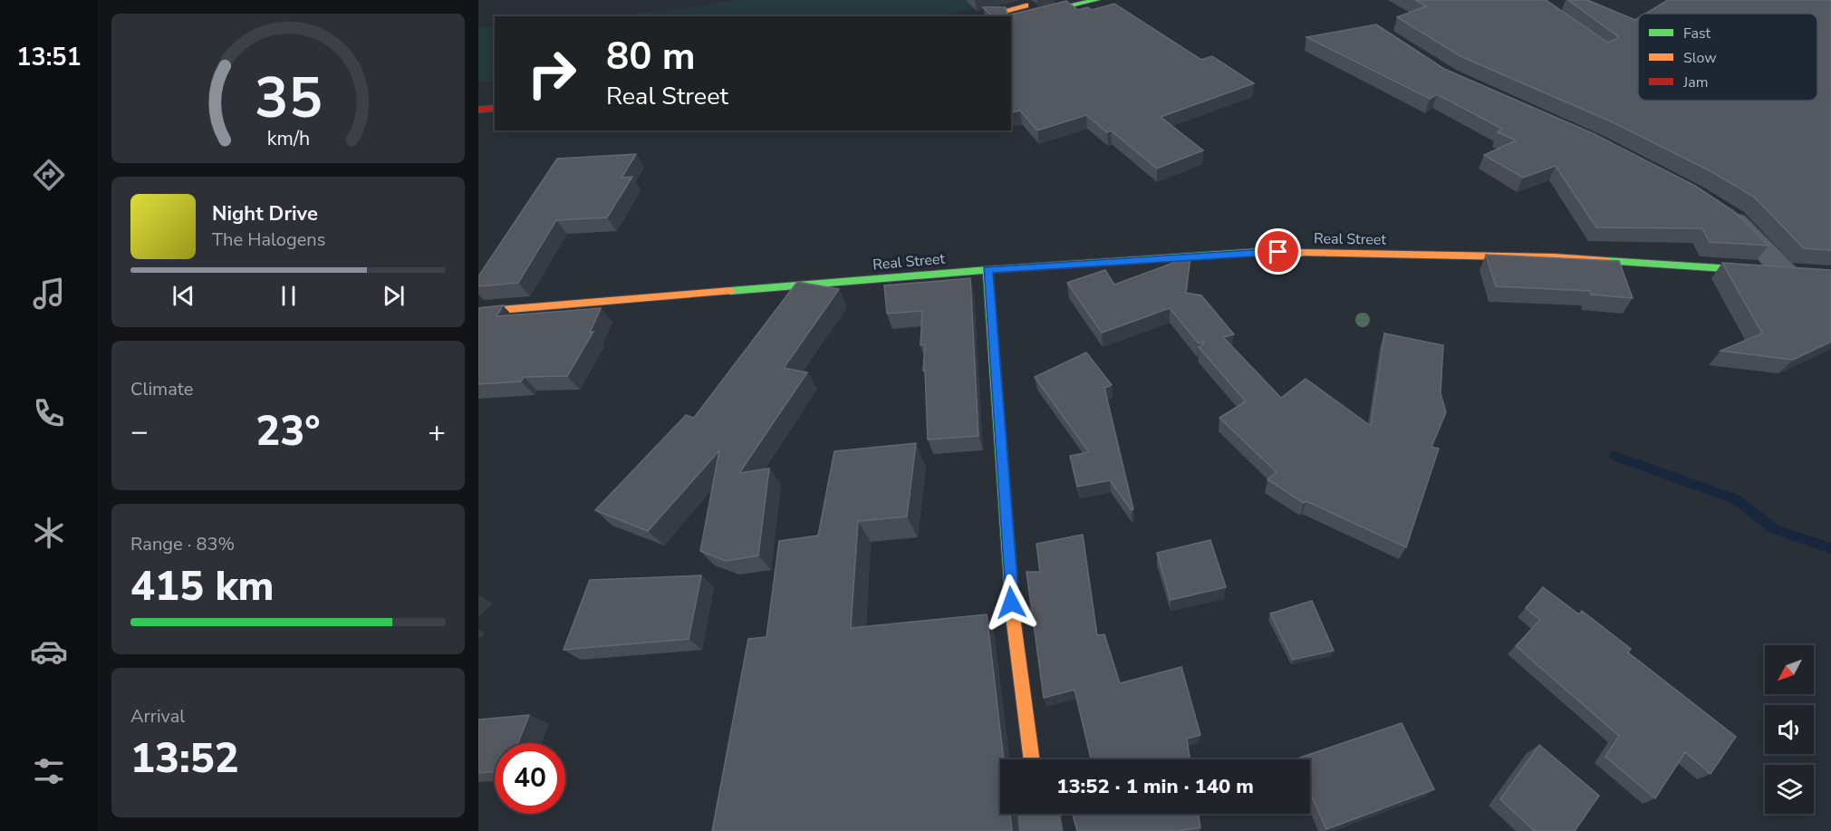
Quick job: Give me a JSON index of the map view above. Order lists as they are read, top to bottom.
{
  "streets": {
    "main road": ["Real Street"]
  },
  "legend": ["Fast", "Slow", "Jam"],
  "north": "bottom left",
  "page": {
    "tabs": "13:51",
    "turn": ["80 m", "Real Street"],
    "song": ["Night Drive", "The Halogens"],
    "tile": [
      "Climate",
      ["Range · 83%", "415 km"],
      ["Arrival", "13:52"]
    ],
    "heat": ["−", "23°", "+"],
    "limit": "40",
    "trip": "13:52 · 1 min · 140 m",
    "gauge": ["35", "km/h"]
  }
}
